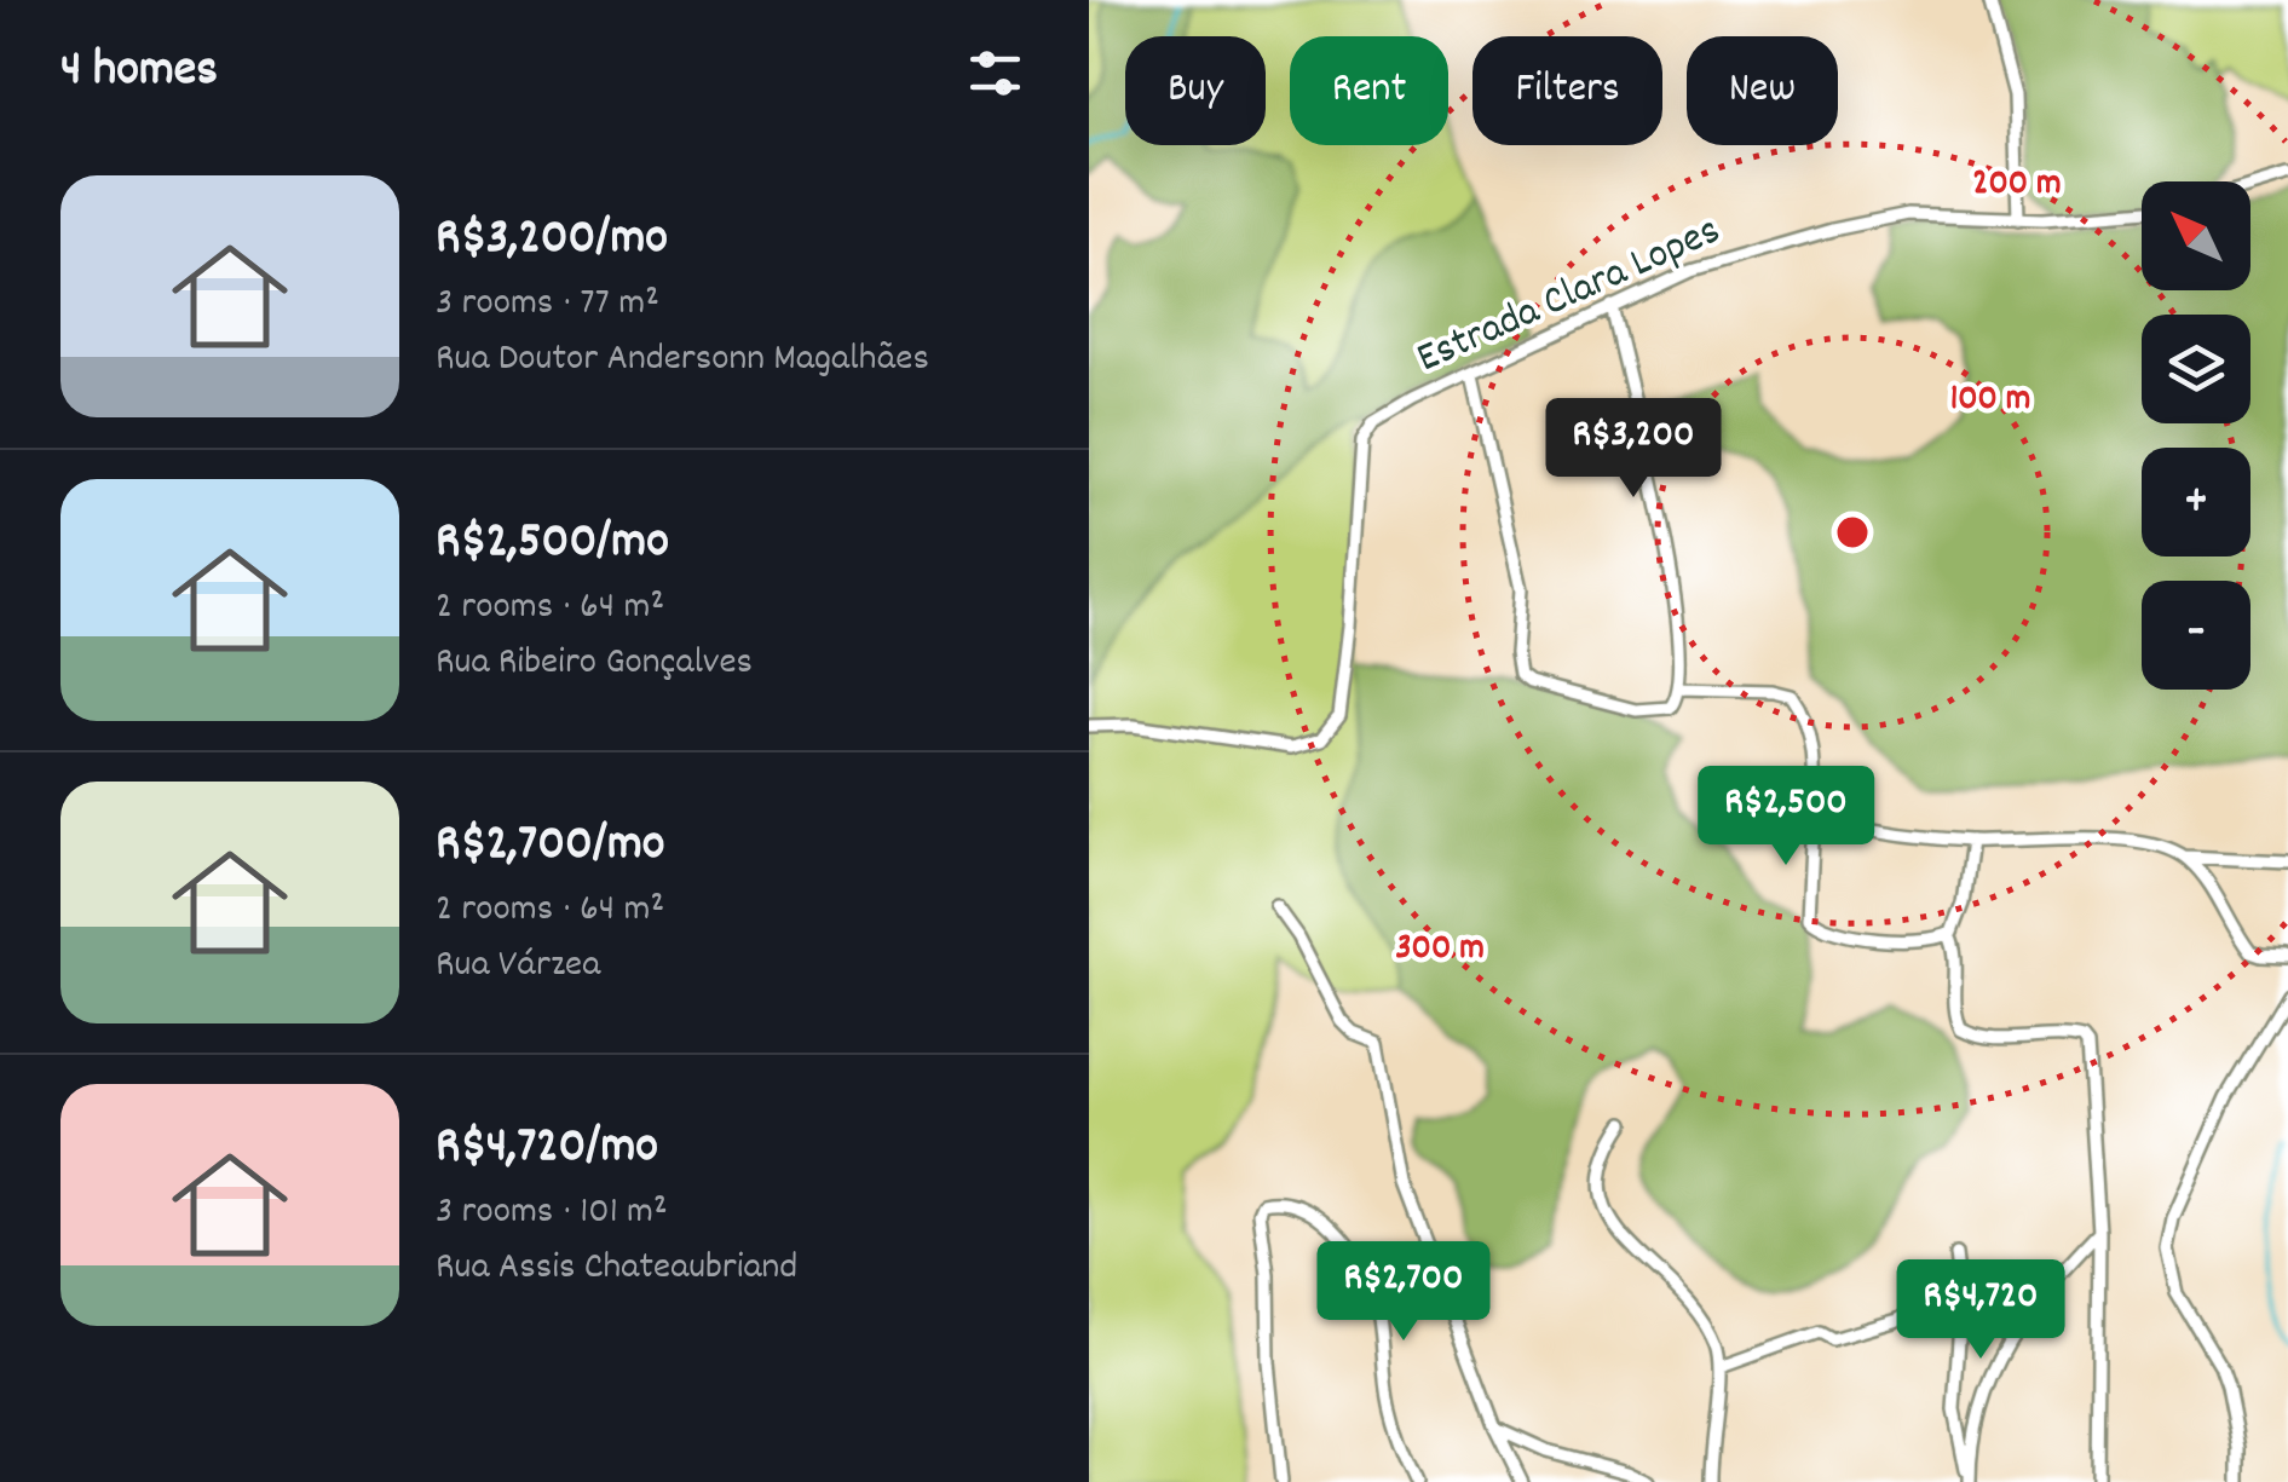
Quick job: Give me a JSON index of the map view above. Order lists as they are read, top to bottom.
{
  "streets": {
    "street": ["Estrada Clara Lopes"]
  },
  "north": "top left",
  "page": {
    "heading": "4 homes",
    "chip": [
      "Buy",
      "Rent",
      "Filters",
      "New"
    ],
    "list": [
      {
        "name": "R$3,200/mo",
        "note": "3 rooms · 77 m² · Rua Doutor Andersonn Magalhães"
      },
      {
        "name": "R$2,500/mo",
        "note": "2 rooms · 64 m² · Rua Ribeiro Gonçalves"
      },
      {
        "name": "R$2,700/mo",
        "note": "2 rooms · 64 m² · Rua Várzea"
      },
      {
        "name": "R$4,720/mo",
        "note": "3 rooms · 101 m² · Rua Assis Chateaubriand"
      }
    ],
    "map_buttons": ["+", "−"],
    "price": [
      "R$3,200",
      "R$2,500",
      "R$2,700",
      "R$4,720"
    ]
  },
  "rings": ["200 m", "100 m", "300 m"]
}
